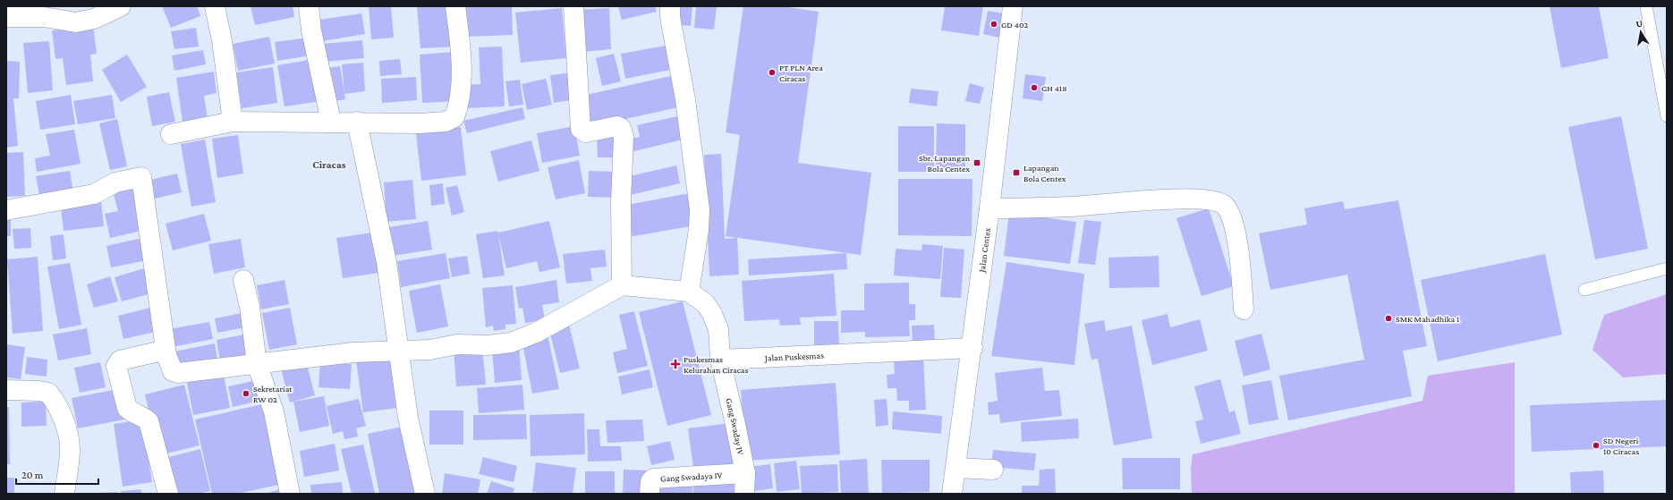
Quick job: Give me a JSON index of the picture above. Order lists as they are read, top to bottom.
{
  "streets": {
    "street": [
      "Jalan Centex",
      "Jalan Puskesmas",
      "Gang Swaday IV",
      "Gang Swadaya IV"
    ]
  },
  "crossings": [
    ["Jalan Centex", "Jalan Puskesmas"],
    ["Jalan Puskesmas", "Gang Swaday IV"],
    ["Gang Swaday IV", "Gang Swadaya IV"]
  ],
  "districts": ["Ciracas"],
  "places": {
    "other": [
      "GD 402",
      "PT PLN Area Ciracas",
      "GH 418",
      "SMK Mahadhika 1",
      "Sekretariat RW 02",
      "SD Negeri 10 Ciracas"
    ],
    "transit": ["Sbr. Lapangan Bola Centex", "Lapangan Bola Centex"],
    "health": ["Puskesmas Kelurahan Ciracas"]
  },
  "scale_bar": "20 m",
  "north": "top"
}
